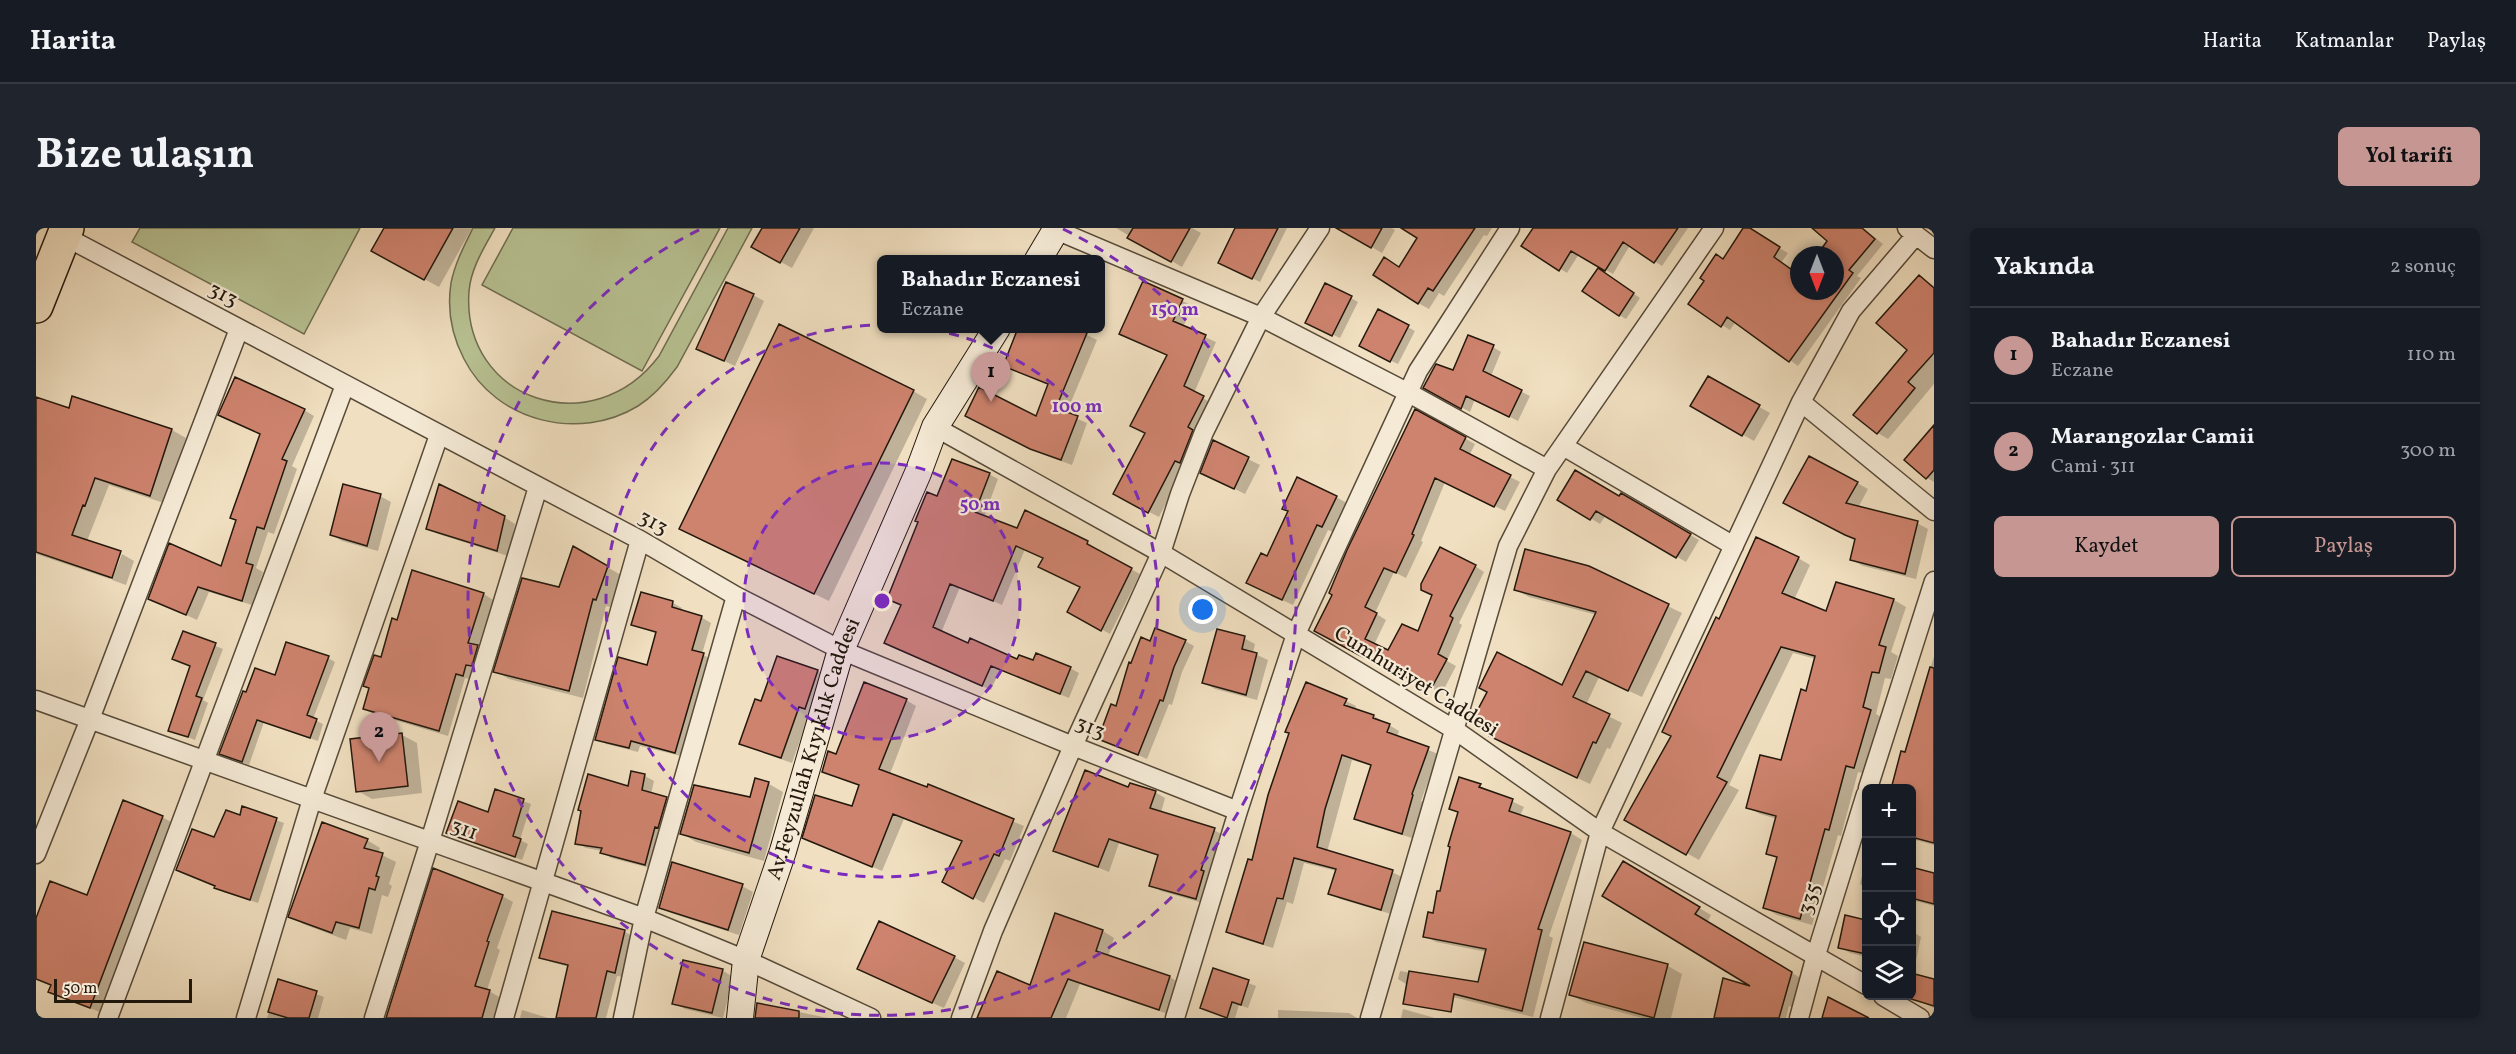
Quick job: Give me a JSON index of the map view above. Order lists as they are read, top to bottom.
{
  "streets": {
    "street": [
      "313",
      "Cumhuriyet Caddesi",
      "Av.Feyzullah Kıyıklık Caddesi",
      "311",
      "335"
    ]
  },
  "crossings": [
    ["313", "Av.Feyzullah Kıyıklık Caddesi"],
    ["Cumhuriyet Caddesi", "Av.Feyzullah Kıyıklık Caddesi"],
    ["Cumhuriyet Caddesi", "335"],
    ["Av.Feyzullah Kıyıklık Caddesi", "311"]
  ],
  "scale_bar": "50 m",
  "north": "bottom",
  "page": {
    "header": "Harita",
    "nav": ["Harita", "Katmanlar", "Paylaş"],
    "title": "Bize ulaşın",
    "buttons": [
      "Yol tarifi",
      ["Kaydet", "Paylaş"]
    ],
    "heading": ["Yakında", "2 sonuç"],
    "popup": ["Bahadır Eczanesi", "Eczane"],
    "list": [
      {
        "mark": "1",
        "name": "Bahadır Eczanesi",
        "note": "Eczane",
        "value": "110 m"
      },
      {
        "mark": "2",
        "name": "Marangozlar Camii",
        "note": "Cami · 311",
        "value": "300 m"
      }
    ],
    "pins": ["1", "2"],
    "map_buttons": ["+", "−"],
    "scale": "50 m"
  },
  "rings": ["150 m", "100 m", "50 m"]
}
